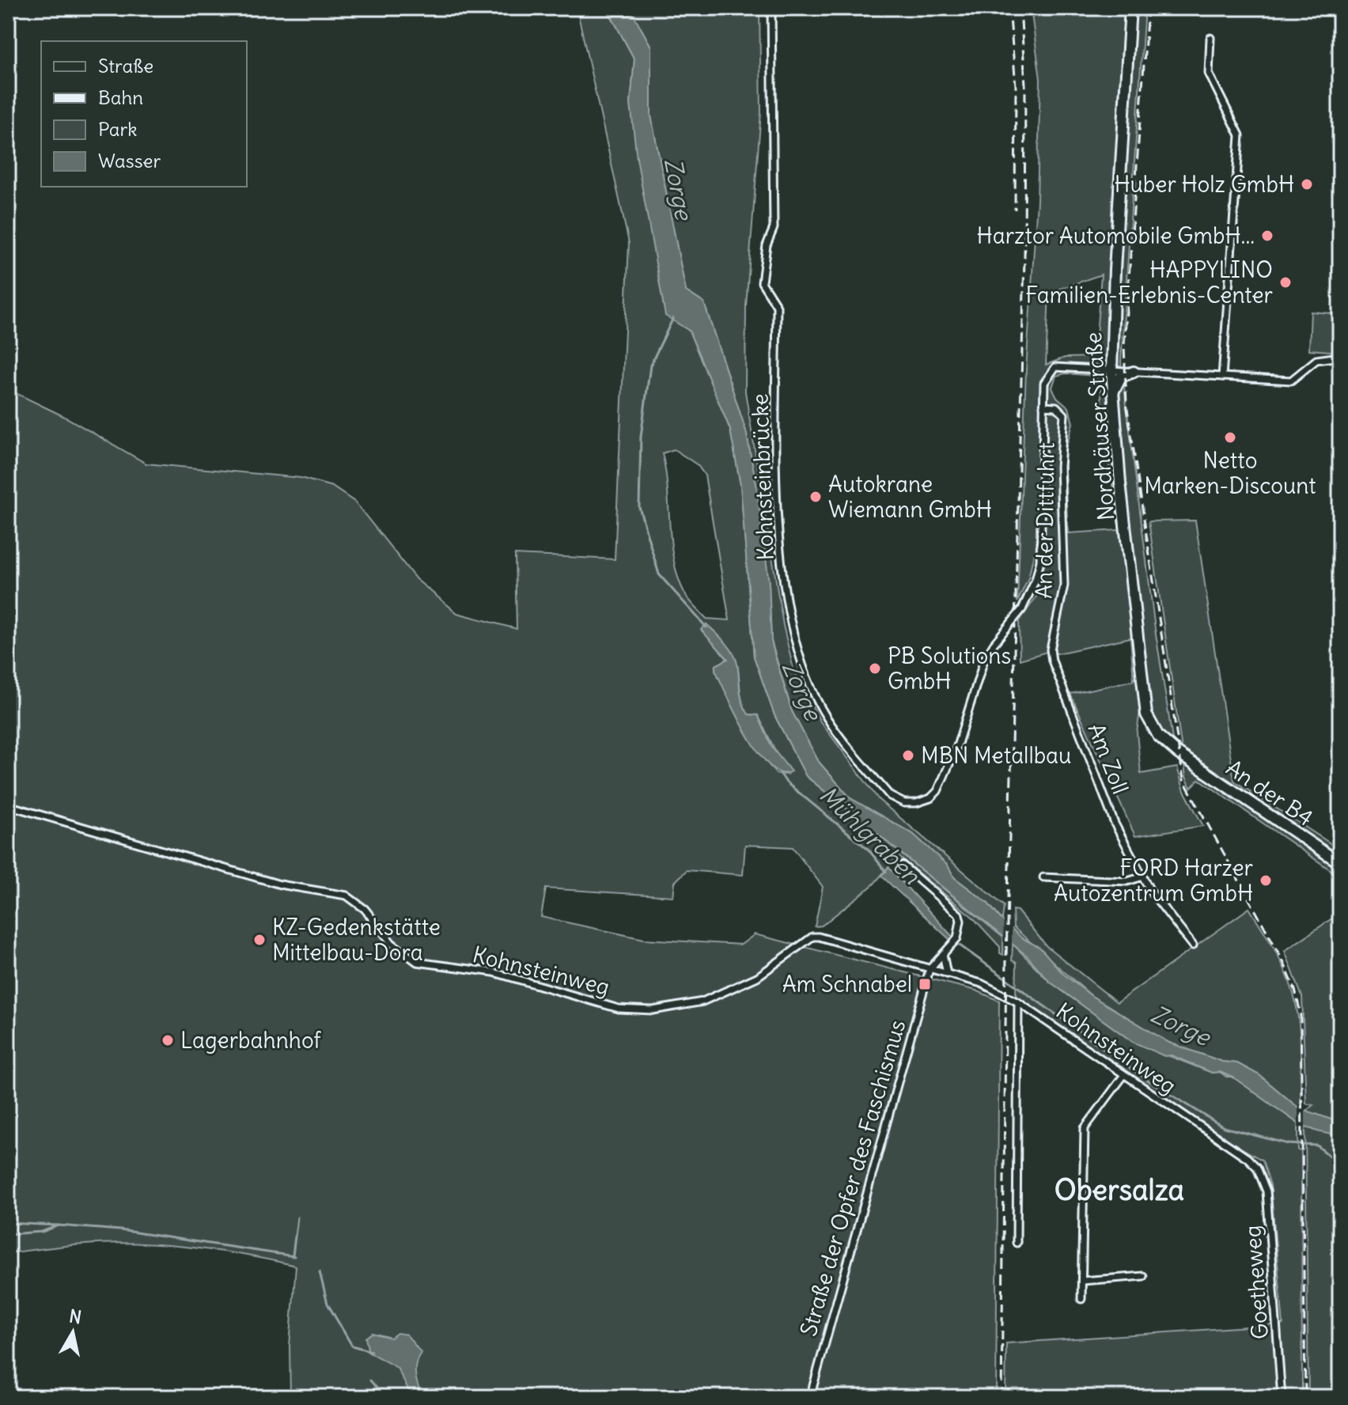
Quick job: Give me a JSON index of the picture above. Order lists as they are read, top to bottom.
{
  "streets": {
    "main road": ["Nordhäuser Straße", "An der B4"],
    "street": [
      "Kohnsteinbrücke",
      "An der Dittfuhrt",
      "Am Zoll",
      "Kohnsteinweg",
      "Straße der Opfer des Faschismus",
      "Goetheweg"
    ]
  },
  "crossings": [
    ["Nordhäuser Straße", "Kohnsteinbrücke"],
    ["Nordhäuser Straße", "An der B4"],
    ["Kohnsteinbrücke", "An der Dittfuhrt"],
    ["An der Dittfuhrt", "Am Zoll"],
    ["Kohnsteinweg", "Straße der Opfer des Faschismus"],
    ["Kohnsteinweg", "Goetheweg"]
  ],
  "districts": ["Obersalza"],
  "water": ["Zorge", "Mühlgraben"],
  "places": {
    "other": [
      "Huber Holz GmbH",
      "Harztor Automobile GmbH...",
      "HAPPYLINO Familien-Erlebnis-Center",
      "Netto Marken-Discount",
      "Autokrane Wiemann GmbH",
      "PB Solutions GmbH",
      "MBN Metallbau",
      "FORD Harzer Autozentrum GmbH",
      "KZ-Gedenkstätte Mittelbau-Dora",
      "Lagerbahnhof"
    ],
    "transit": ["Am Schnabel"]
  },
  "legend": [
    "Straße",
    "Bahn",
    "Park",
    "Wasser"
  ],
  "north": "top"
}
